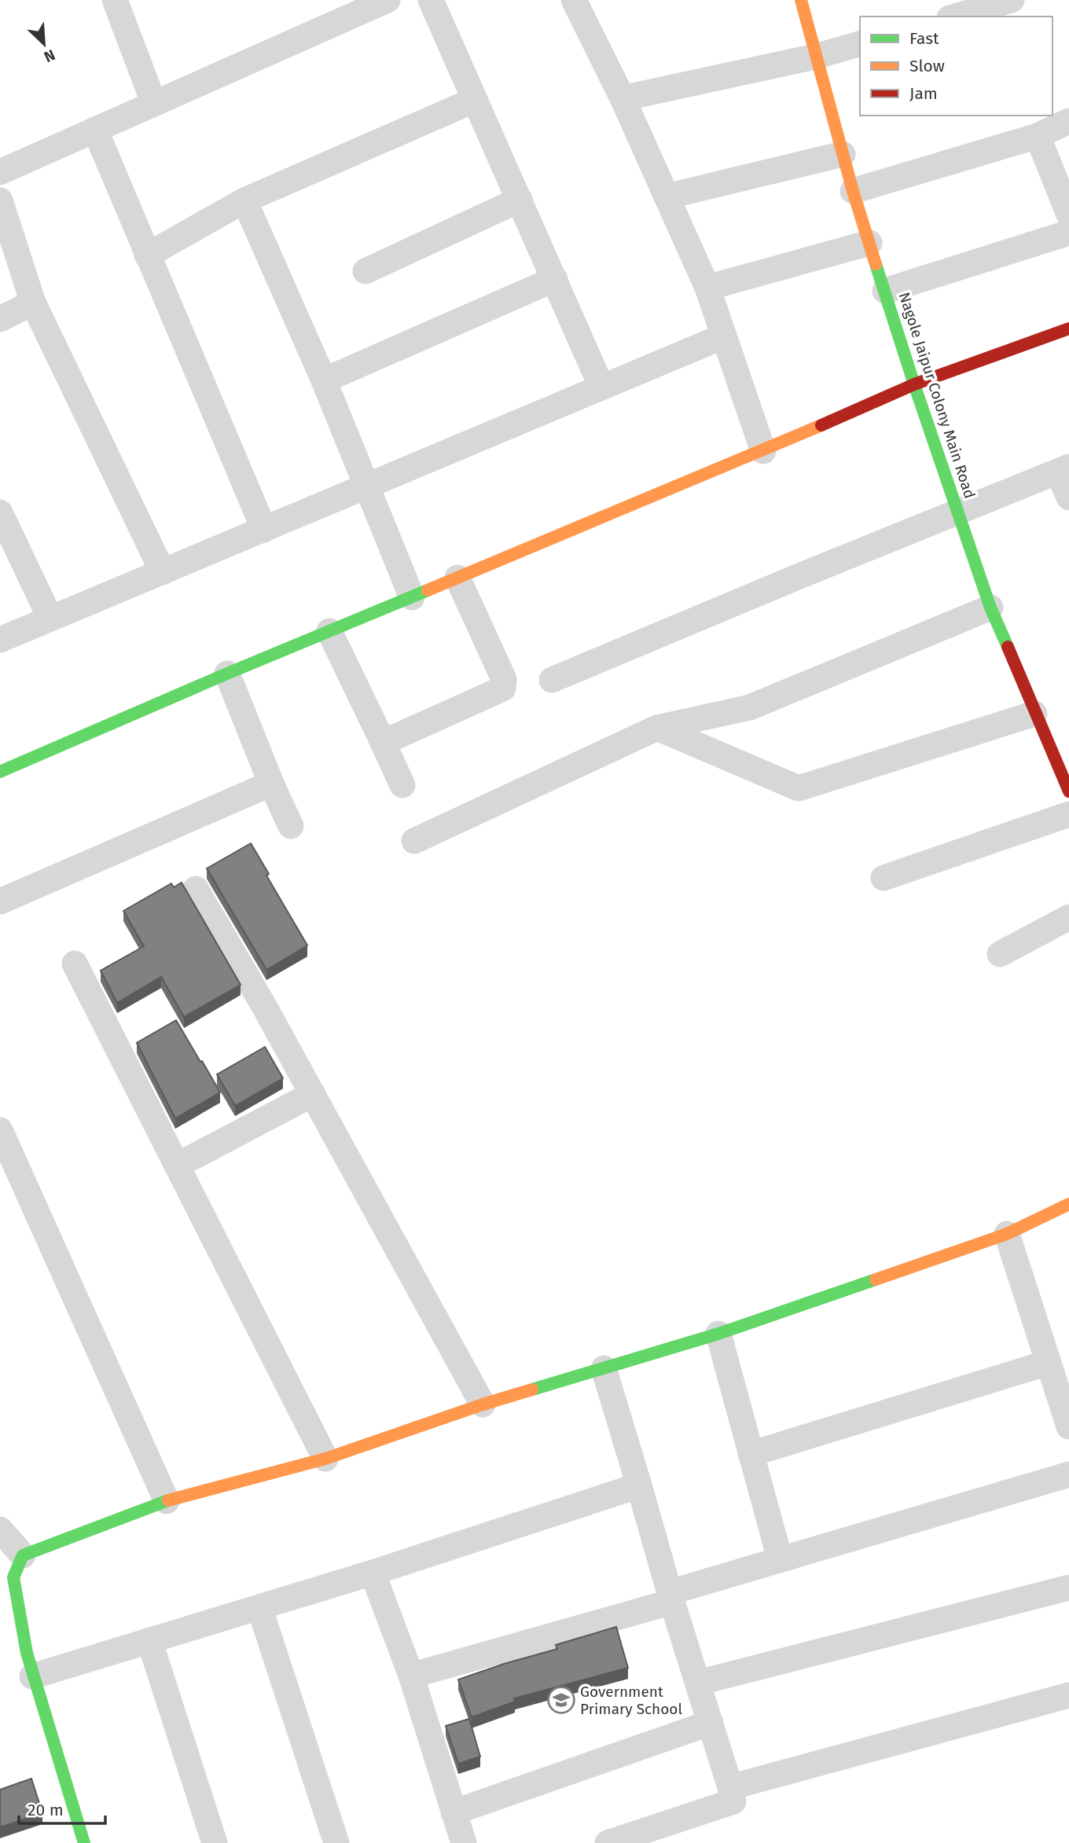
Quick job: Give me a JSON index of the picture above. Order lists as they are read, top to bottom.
{
  "streets": {
    "street": ["Nagole Jaipur Colony Main Road"]
  },
  "places": {
    "school or university": ["Government Primary School"]
  },
  "legend": ["Fast", "Slow", "Jam"],
  "scale_bar": "20 m",
  "north": "bottom right"
}
